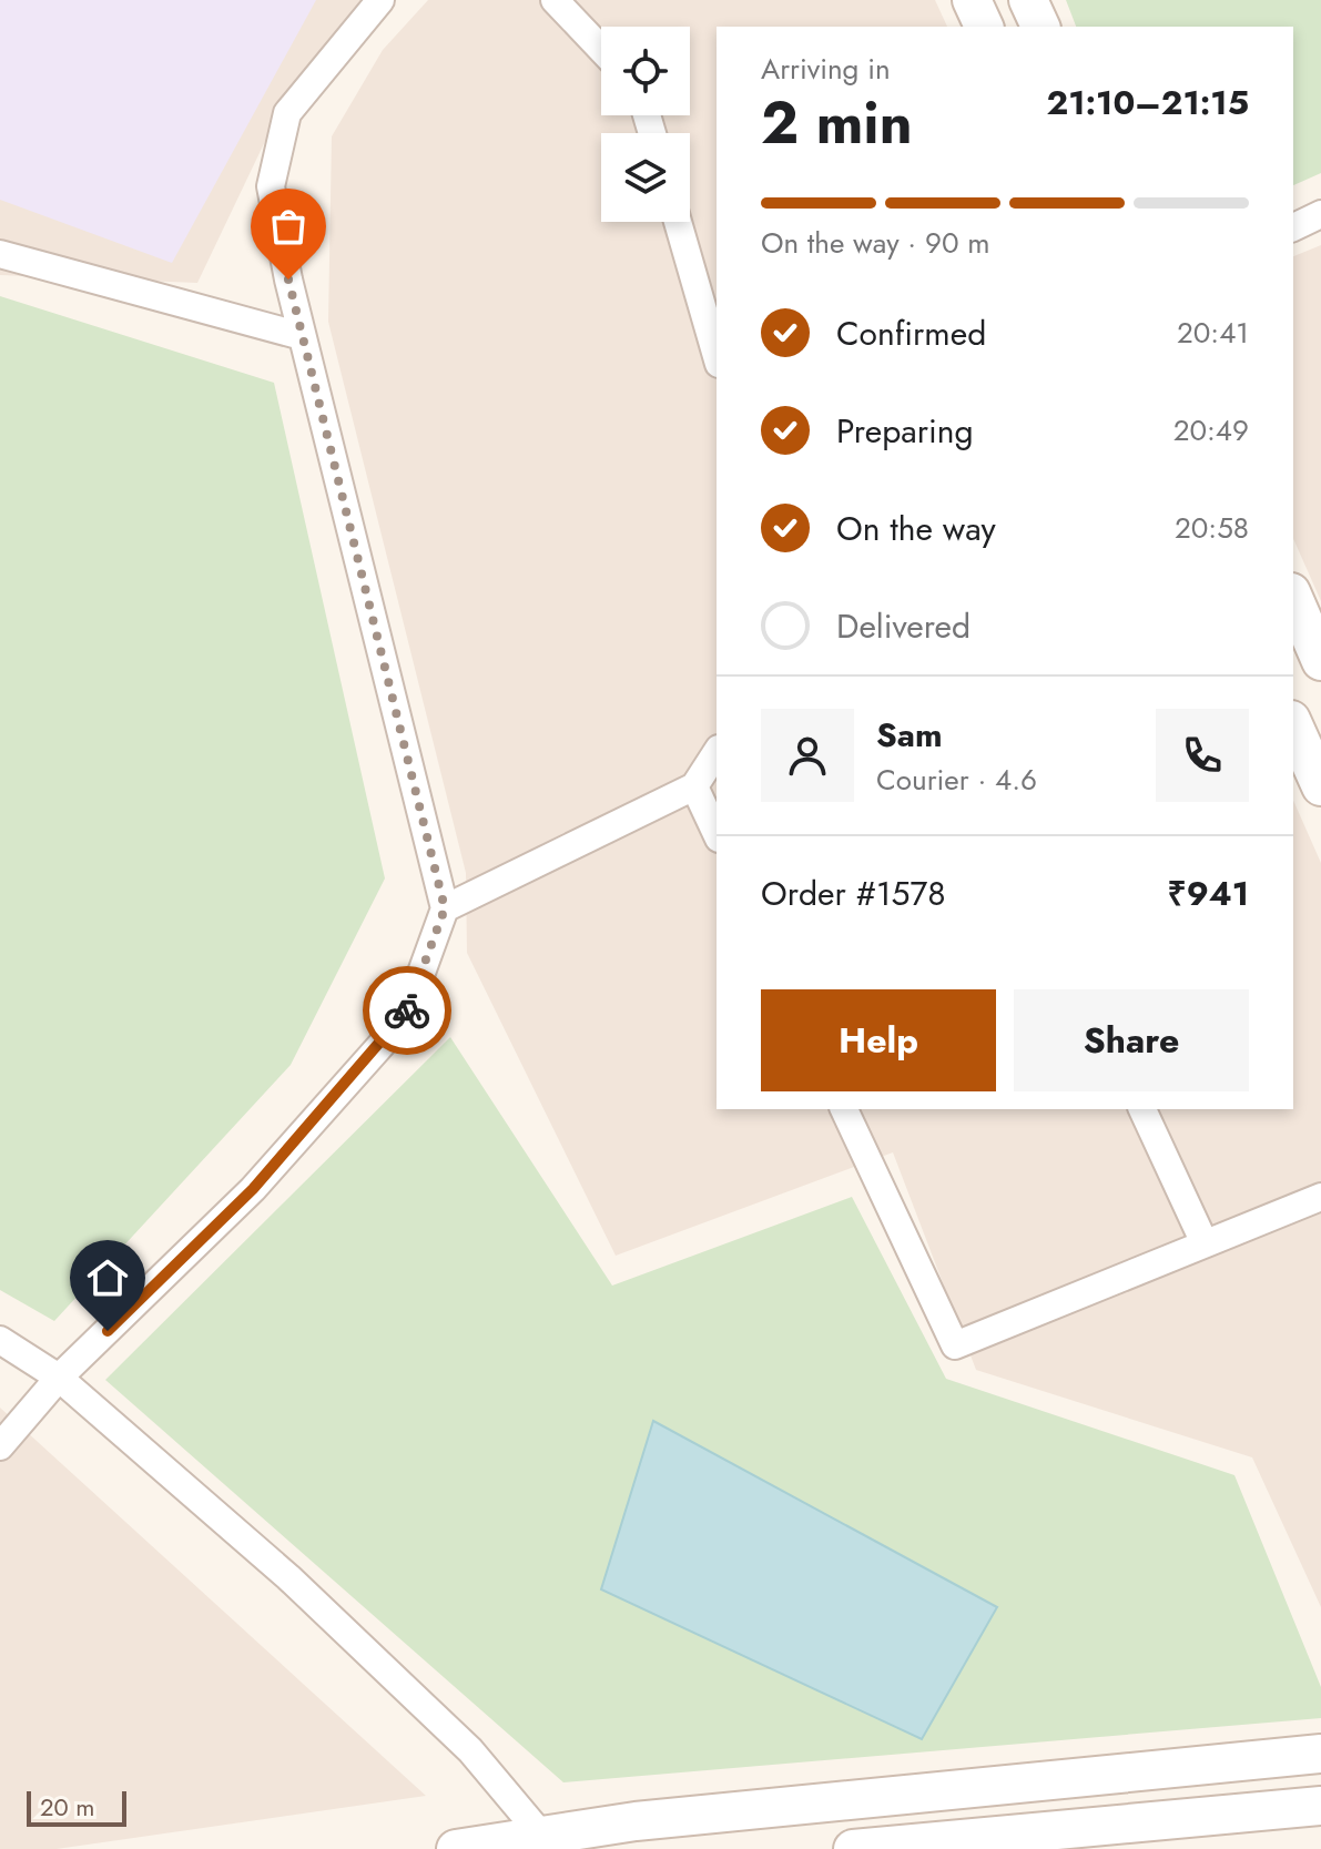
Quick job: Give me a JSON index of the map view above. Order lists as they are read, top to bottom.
{
  "scale_bar": "20 m",
  "page": {
    "heading": ["2 min", "Arriving in", "21:10–21:15"],
    "panel": [
      "Sam",
      "Courier · 4.6",
      "Order #1578",
      "₹941"
    ],
    "bar": "On the way · 90 m",
    "list": [
      ["Confirmed", "20:41"],
      ["Preparing", "20:49"],
      ["On the way", "20:58"],
      "Delivered"
    ],
    "buttons": ["Help", "Share"],
    "scale": "20 m"
  }
}
